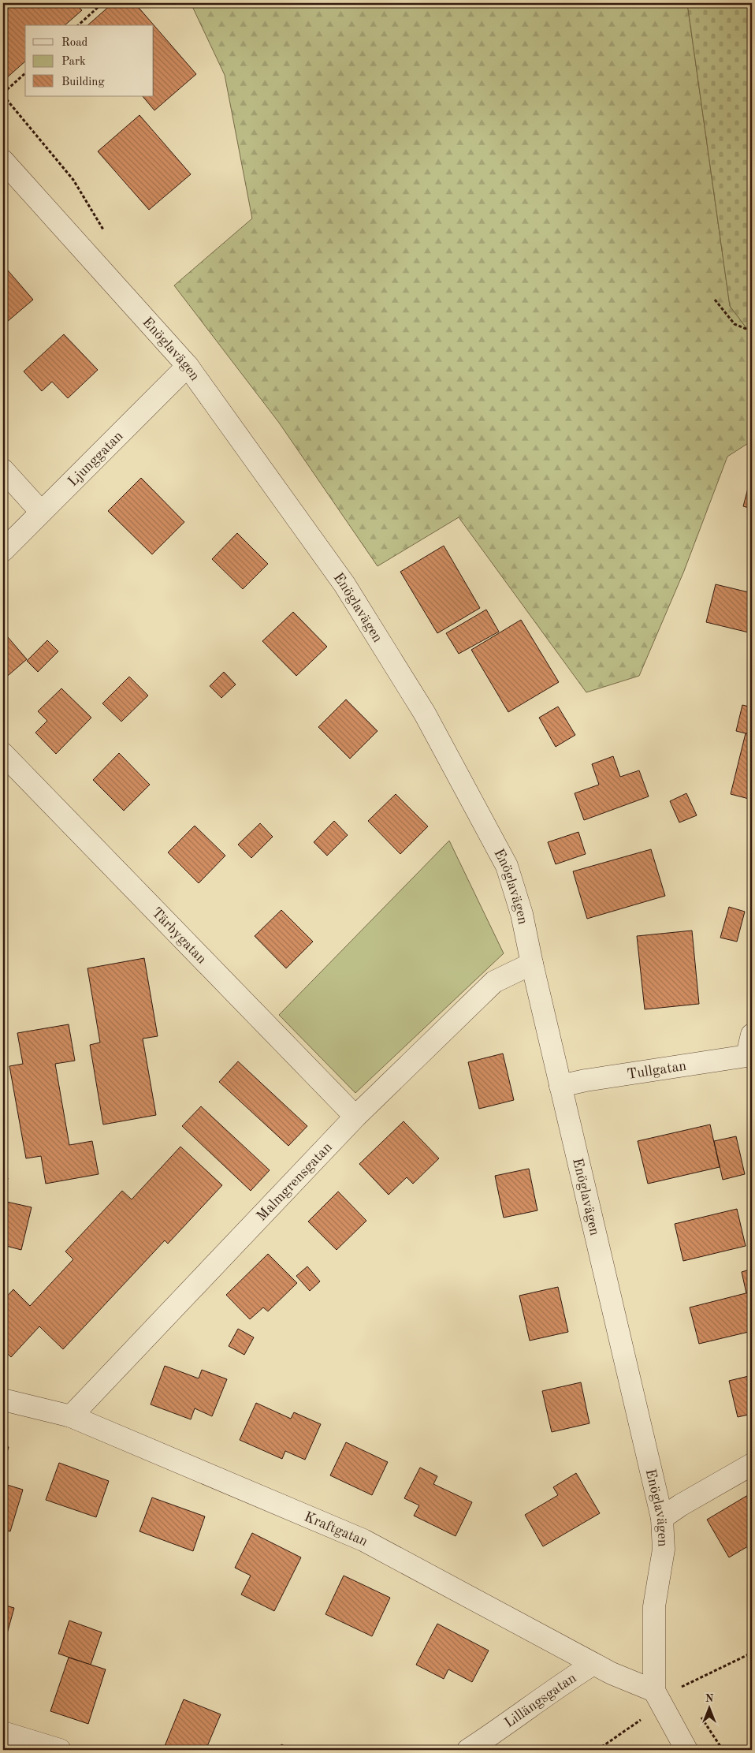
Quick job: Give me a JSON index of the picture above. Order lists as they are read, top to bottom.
{
  "streets": {
    "street": [
      "Enöglavägen",
      "Ljunggatan",
      "Tärbygatan",
      "Tullgatan",
      "Malmgrensgatan",
      "Kraftgatan",
      "Lillängsgatan"
    ]
  },
  "crossings": [
    ["Enöglavägen", "Ljunggatan"],
    ["Enöglavägen", "Tullgatan"],
    ["Enöglavägen", "Malmgrensgatan"],
    ["Enöglavägen", "Kraftgatan"],
    ["Tärbygatan", "Malmgrensgatan"],
    ["Malmgrensgatan", "Kraftgatan"],
    ["Kraftgatan", "Lillängsgatan"]
  ],
  "legend": ["Road", "Park", "Building"],
  "north": "top"
}
